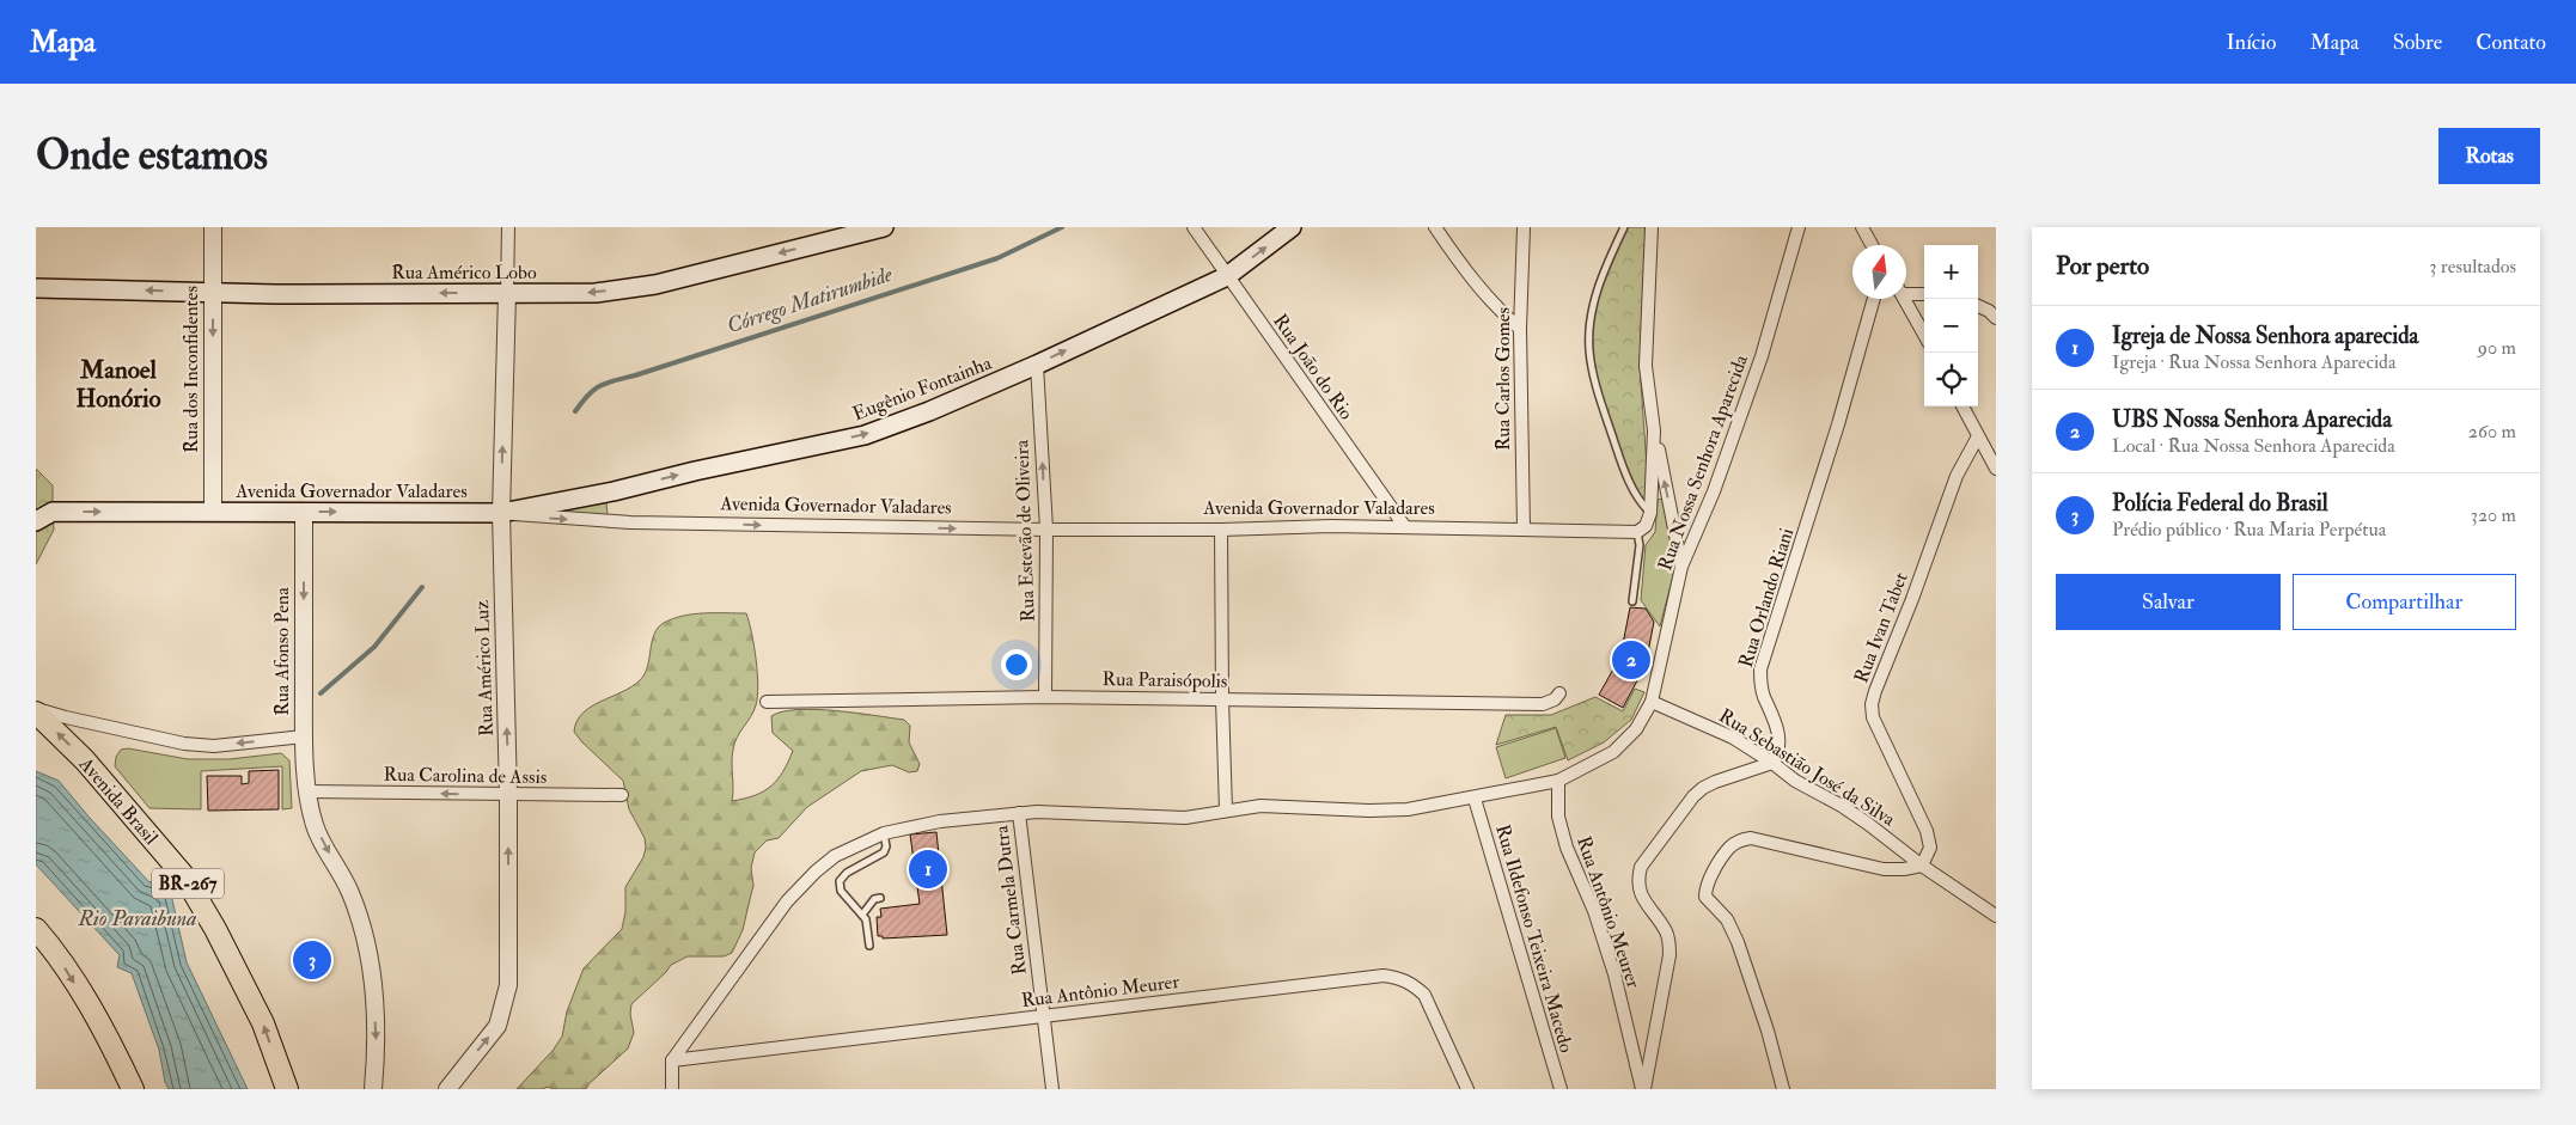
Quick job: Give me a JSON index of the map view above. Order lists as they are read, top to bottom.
{
  "streets": {
    "highway": ["Avenida Brasil", "BR-267"],
    "main road": ["Rua Américo Lobo", "Eugênio Fontainha", "Avenida Governador Valadares"],
    "street": [
      "Rua João do Rio",
      "Rua dos Inconfidentes",
      "Rua Carlos Gomes",
      "Rua Nossa Senhora Aparecida",
      "Rua Estevão de Oliveira",
      "Rua Orlando Riani",
      "Rua Ivan Tabet",
      "Rua Afonso Pena",
      "Rua Américo Luz",
      "Rua Paraisópolis",
      "Rua Sebastião José da Silva",
      "Rua Carolina de Assis",
      "Rua Carmela Dutra",
      "Rua Antônio Meurer",
      "Rua Ildefonso Teixeira Macedo"
    ]
  },
  "crossings": [
    ["Rua Américo Lobo", "Rua dos Inconfidentes"],
    ["Rua Américo Lobo", "Rua Américo Luz"],
    ["Rua João do Rio", "Eugênio Fontainha"],
    ["Rua João do Rio", "Avenida Governador Valadares"],
    ["Rua dos Inconfidentes", "Avenida Governador Valadares"],
    ["Rua Carlos Gomes", "Avenida Governador Valadares"],
    ["Eugênio Fontainha", "Avenida Governador Valadares"],
    ["Eugênio Fontainha", "Rua Estevão de Oliveira"],
    ["Eugênio Fontainha", "Rua Américo Luz"],
    ["Rua Nossa Senhora Aparecida", "Rua Sebastião José da Silva"],
    ["Rua Nossa Senhora Aparecida", "Rua Carmela Dutra"],
    ["Rua Nossa Senhora Aparecida", "Rua Antônio Meurer"],
    ["Rua Nossa Senhora Aparecida", "Rua Ildefonso Teixeira Macedo"],
    ["Avenida Governador Valadares", "Rua Estevão de Oliveira"],
    ["Avenida Governador Valadares", "Rua Afonso Pena"],
    ["Avenida Governador Valadares", "Rua Américo Luz"],
    ["Rua Estevão de Oliveira", "Rua Paraisópolis"],
    ["Rua Orlando Riani", "Rua Sebastião José da Silva"],
    ["Rua Ivan Tabet", "Rua Sebastião José da Silva"],
    ["Rua Afonso Pena", "Rua Carolina de Assis"],
    ["Rua Américo Luz", "Rua Carolina de Assis"],
    ["Rua Carmela Dutra", "Rua Antônio Meurer"]
  ],
  "one_way": [
    "Rua Américo Lobo",
    "Rua dos Inconfidentes",
    "Eugênio Fontainha",
    "Avenida Governador Valadares",
    "Rua Estevão de Oliveira",
    "Rua Afonso Pena",
    "Rua Américo Luz",
    "Rua Carolina de Assis"
  ],
  "districts": ["Manoel Honório"],
  "water": ["Córrego Matirumbide", "Rio Paraibuna"],
  "north": "top",
  "page": {
    "header": "Mapa",
    "nav": [
      "Início",
      "Mapa",
      "Sobre",
      "Contato"
    ],
    "buttons": [
      "Rotas",
      ["Salvar", "Compartilhar"]
    ],
    "title": "Onde estamos",
    "heading": ["Por perto", "3 resultados"],
    "map_buttons": ["+", "−"],
    "list": [
      {
        "mark": "1",
        "name": "Igreja de Nossa Senhora aparecida",
        "note": "Igreja · Rua Nossa Senhora Aparecida",
        "value": "90 m"
      },
      {
        "mark": "2",
        "name": "UBS Nossa Senhora Aparecida",
        "note": "Local · Rua Nossa Senhora Aparecida",
        "value": "260 m"
      },
      {
        "mark": "3",
        "name": "Polícia Federal do Brasil",
        "note": "Prédio público · Rua Maria Perpétua",
        "value": "320 m"
      }
    ],
    "pins": ["2", "1", "3"]
  }
}
